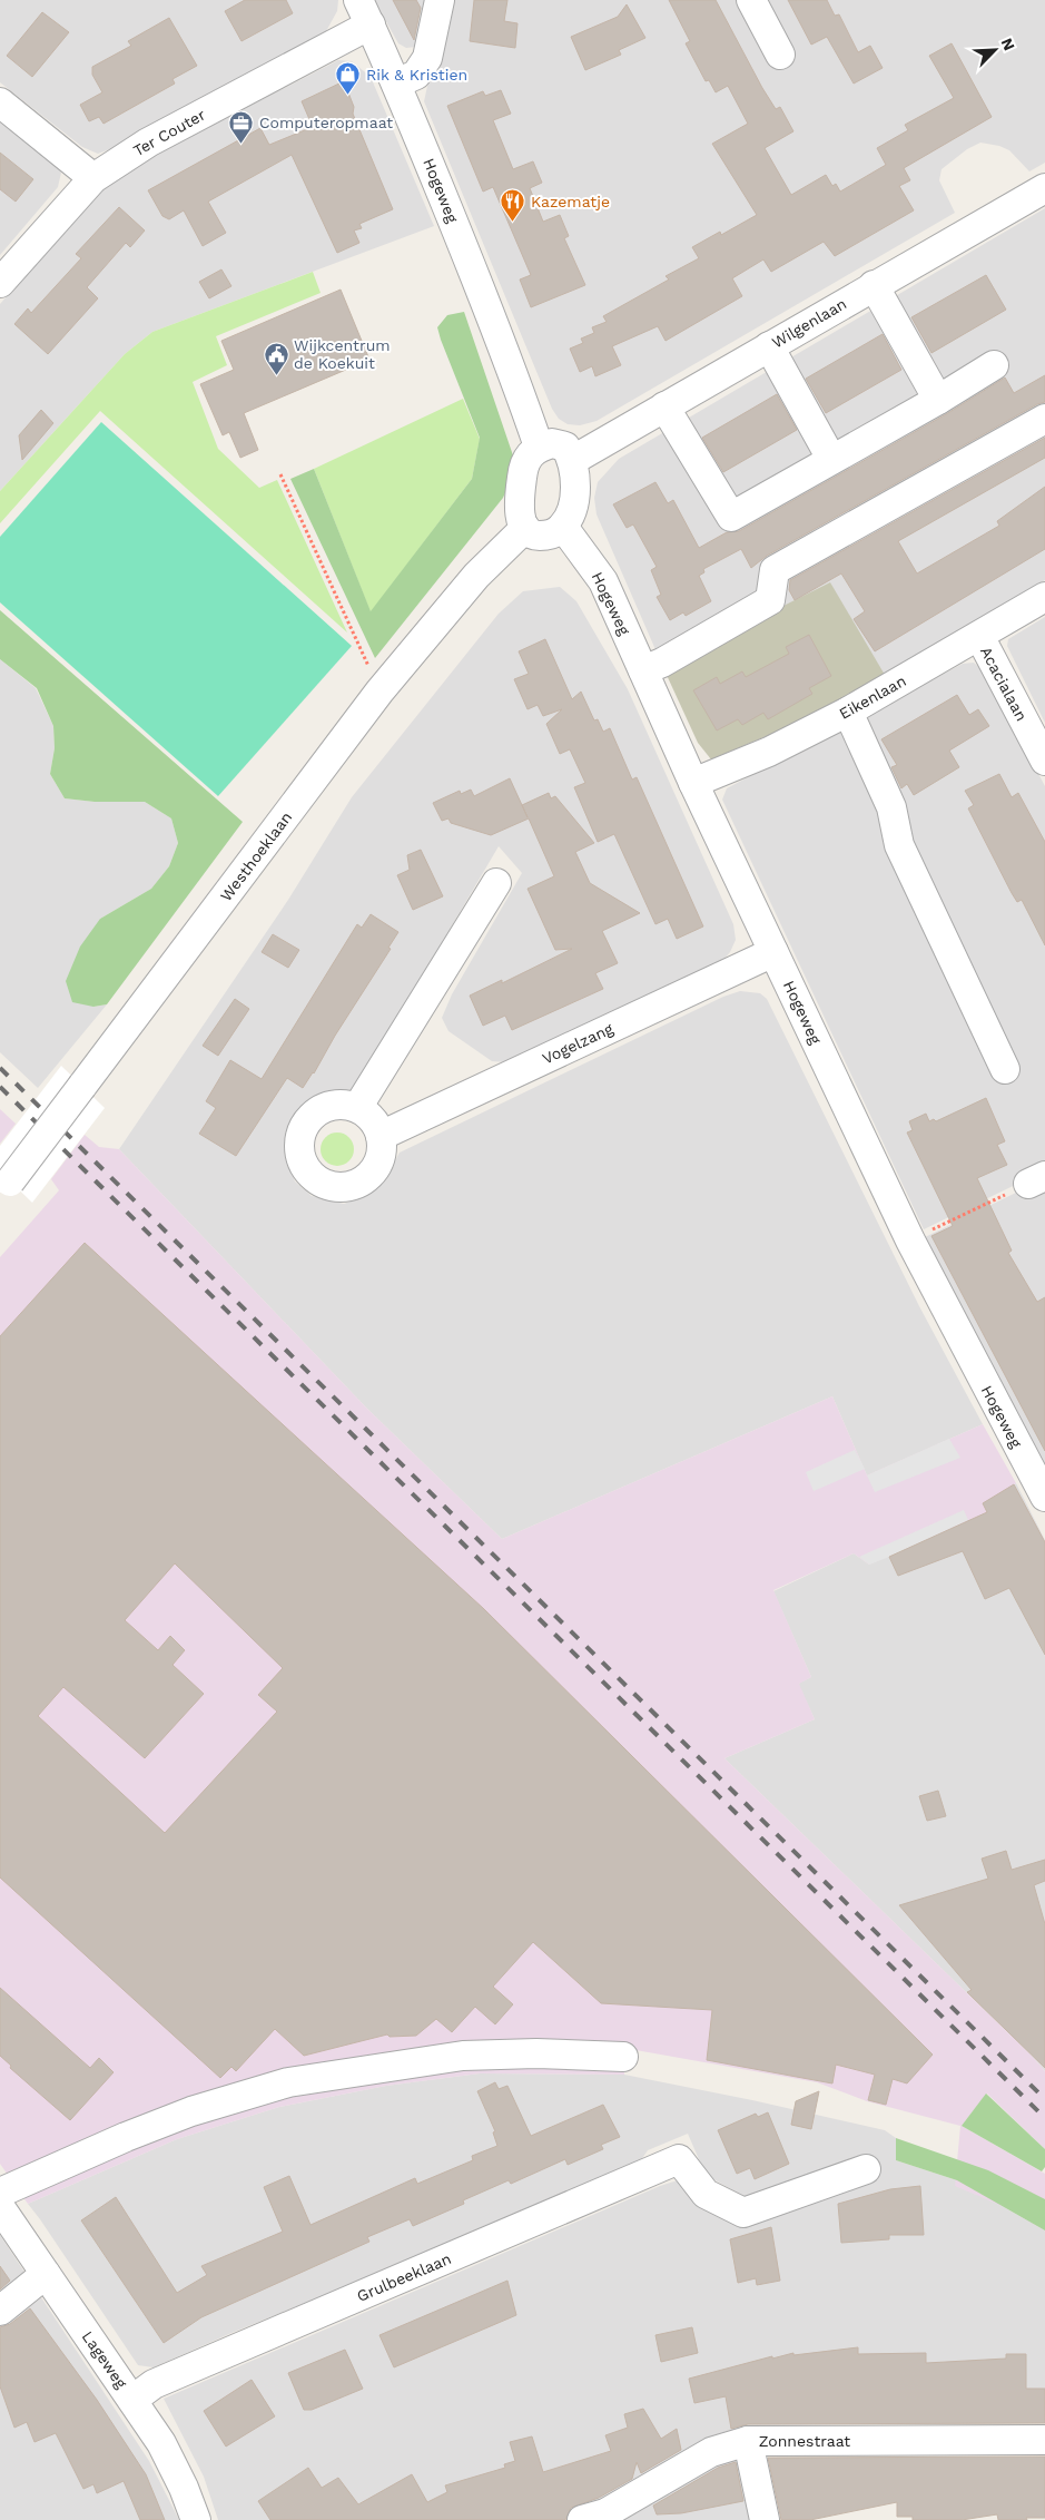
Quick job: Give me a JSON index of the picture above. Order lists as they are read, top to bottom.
{
  "streets": {
    "street": [
      "Ter Couter",
      "Hogeweg",
      "Wilgenlaan",
      "Acacialaan",
      "Eikenlaan",
      "Westhoeklaan",
      "Vogelzang",
      "Grulbeeklaan",
      "Lageweg",
      "Zonnestraat"
    ]
  },
  "crossings": [
    ["Ter Couter", "Hogeweg"],
    ["Hogeweg", "Wilgenlaan"],
    ["Hogeweg", "Eikenlaan"],
    ["Hogeweg", "Westhoeklaan"],
    ["Hogeweg", "Vogelzang"],
    ["Wilgenlaan", "Westhoeklaan"],
    ["Acacialaan", "Eikenlaan"],
    ["Grulbeeklaan", "Lageweg"]
  ],
  "places": {
    "shop": ["Rik & Kristien"],
    "office": ["Computeropmaat"],
    "restaurant": ["Kazematje"],
    "public building": ["Wijkcentrum de Koekuit"]
  },
  "north": "top right"
}
